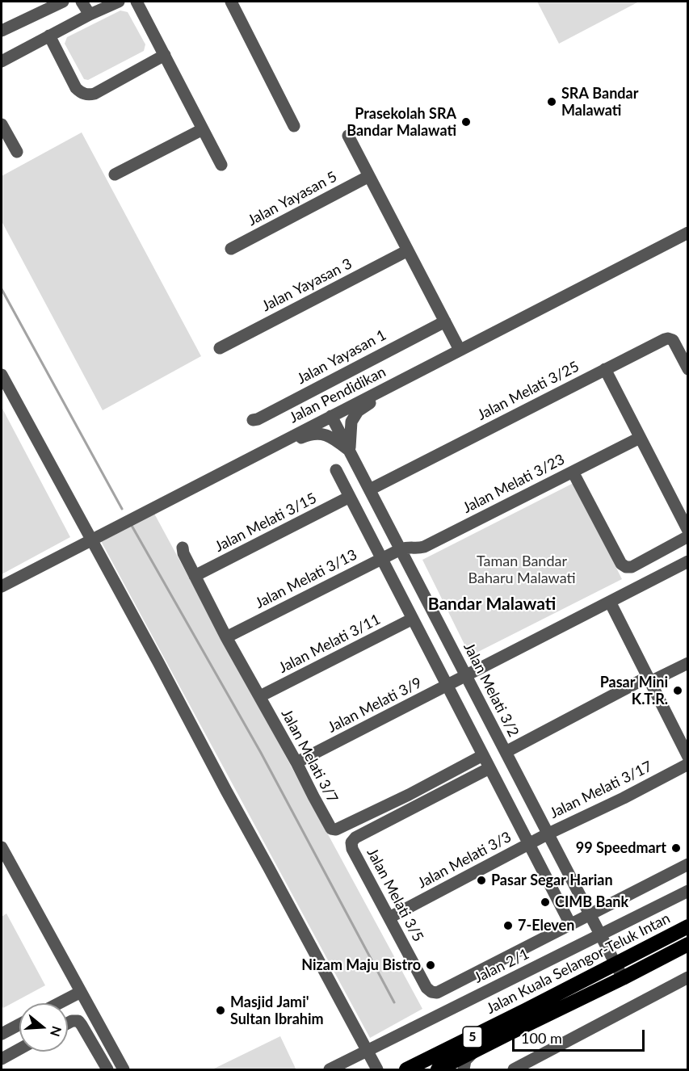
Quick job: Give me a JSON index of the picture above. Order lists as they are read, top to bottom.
{
  "streets": {
    "highway": ["Jalan Kuala Selangor-Teluk Intan", "5"],
    "street": [
      "Jalan Yayasan 5",
      "Jalan Yayasan 3",
      "Jalan Yayasan 1",
      "Jalan Melati 3/25",
      "Jalan Pendidikan",
      "Jalan Melati 3/23",
      "Jalan Melati 3/15",
      "Jalan Melati 3/13",
      "Jalan Melati 3/11",
      "Jalan Melati 3/2",
      "Jalan Melati 3/9",
      "Jalan Melati 3/7",
      "Jalan Melati 3/17",
      "Jalan Melati 3/3",
      "Jalan Melati 3/5",
      "Jalan 2/1"
    ]
  },
  "crossings": [
    ["Jalan Melati 3/25", "Jalan Melati 3/2"],
    ["Jalan Pendidikan", "Jalan Melati 3/2"],
    ["Jalan Melati 3/23", "Jalan Melati 3/13"],
    ["Jalan Melati 3/23", "Jalan Melati 3/2"],
    ["Jalan Melati 3/15", "Jalan Melati 3/7"],
    ["Jalan Melati 3/13", "Jalan Melati 3/2"],
    ["Jalan Melati 3/13", "Jalan Melati 3/7"],
    ["Jalan Melati 3/11", "Jalan Melati 3/7"],
    ["Jalan Melati 3/2", "Jalan Melati 3/9"],
    ["Jalan Melati 3/2", "Jalan Melati 3/17"],
    ["Jalan Melati 3/2", "Jalan Kuala Selangor-Teluk Intan"],
    ["Jalan Melati 3/2", "Jalan 2/1"],
    ["Jalan Melati 3/2", "5"],
    ["Jalan Melati 3/9", "Jalan Melati 3/7"],
    ["Jalan Melati 3/17", "Jalan Melati 3/3"],
    ["Jalan Melati 3/3", "Jalan Melati 3/5"]
  ],
  "districts": ["Bandar Malawati"],
  "parks": ["Taman Bandar Baharu Malawati"],
  "places": [
    "SRA Bandar Malawati",
    "Prasekolah SRA Bandar Malawati",
    "Pasar Mini K.T.R.",
    "99 Speedmart",
    "Pasar Segar Harian",
    "CIMB Bank",
    "7-Eleven",
    "Nizam Maju Bistro",
    "Masjid Jami' Sultan Ibrahim"
  ],
  "scale_bar": "100 m",
  "north": "right"
}
